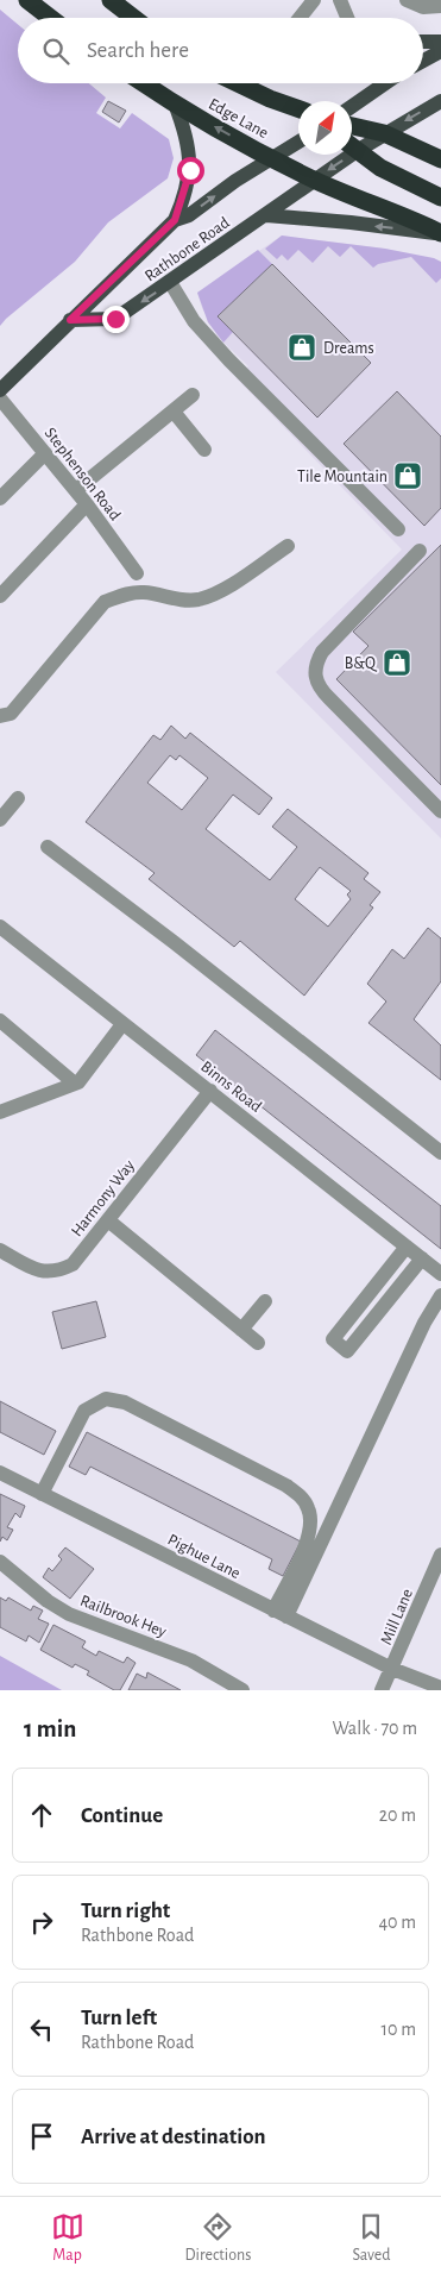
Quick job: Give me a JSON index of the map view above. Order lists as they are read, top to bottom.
{
  "streets": {
    "highway": ["Edge Lane"],
    "main road": ["Rathbone Road"],
    "street": [
      "Stephenson Road",
      "Binns Road",
      "Harmony Way",
      "Pighue Lane",
      "Railbrook Hey",
      "Mill Lane"
    ]
  },
  "crossings": [
    ["Edge Lane", "Rathbone Road"],
    ["Binns Road", "Harmony Way"],
    ["Pighue Lane", "Mill Lane"]
  ],
  "places": {
    "shop": ["Dreams", "Tile Mountain", "B&Q"]
  },
  "north": "top right",
  "page": {
    "search": "Search here",
    "heading": ["1 min", "Walk · 70 m"],
    "list": [
      ["Continue", "20 m"],
      ["Turn right", "Rathbone Road", "40 m"],
      ["Turn left", "Rathbone Road", "10 m"],
      "Arrive at destination"
    ],
    "nav": ["Map", "Directions", "Saved"]
  }
}
